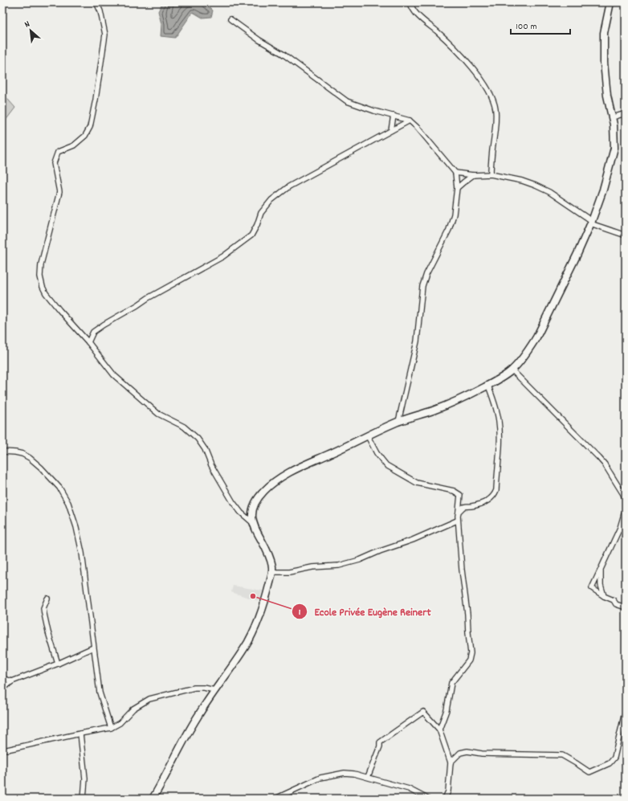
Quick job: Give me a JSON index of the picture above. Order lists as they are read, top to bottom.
{
  "places": ["Ecole Privée Eugène Reinert"],
  "scale_bar": "100 m",
  "north": "top left"
}
